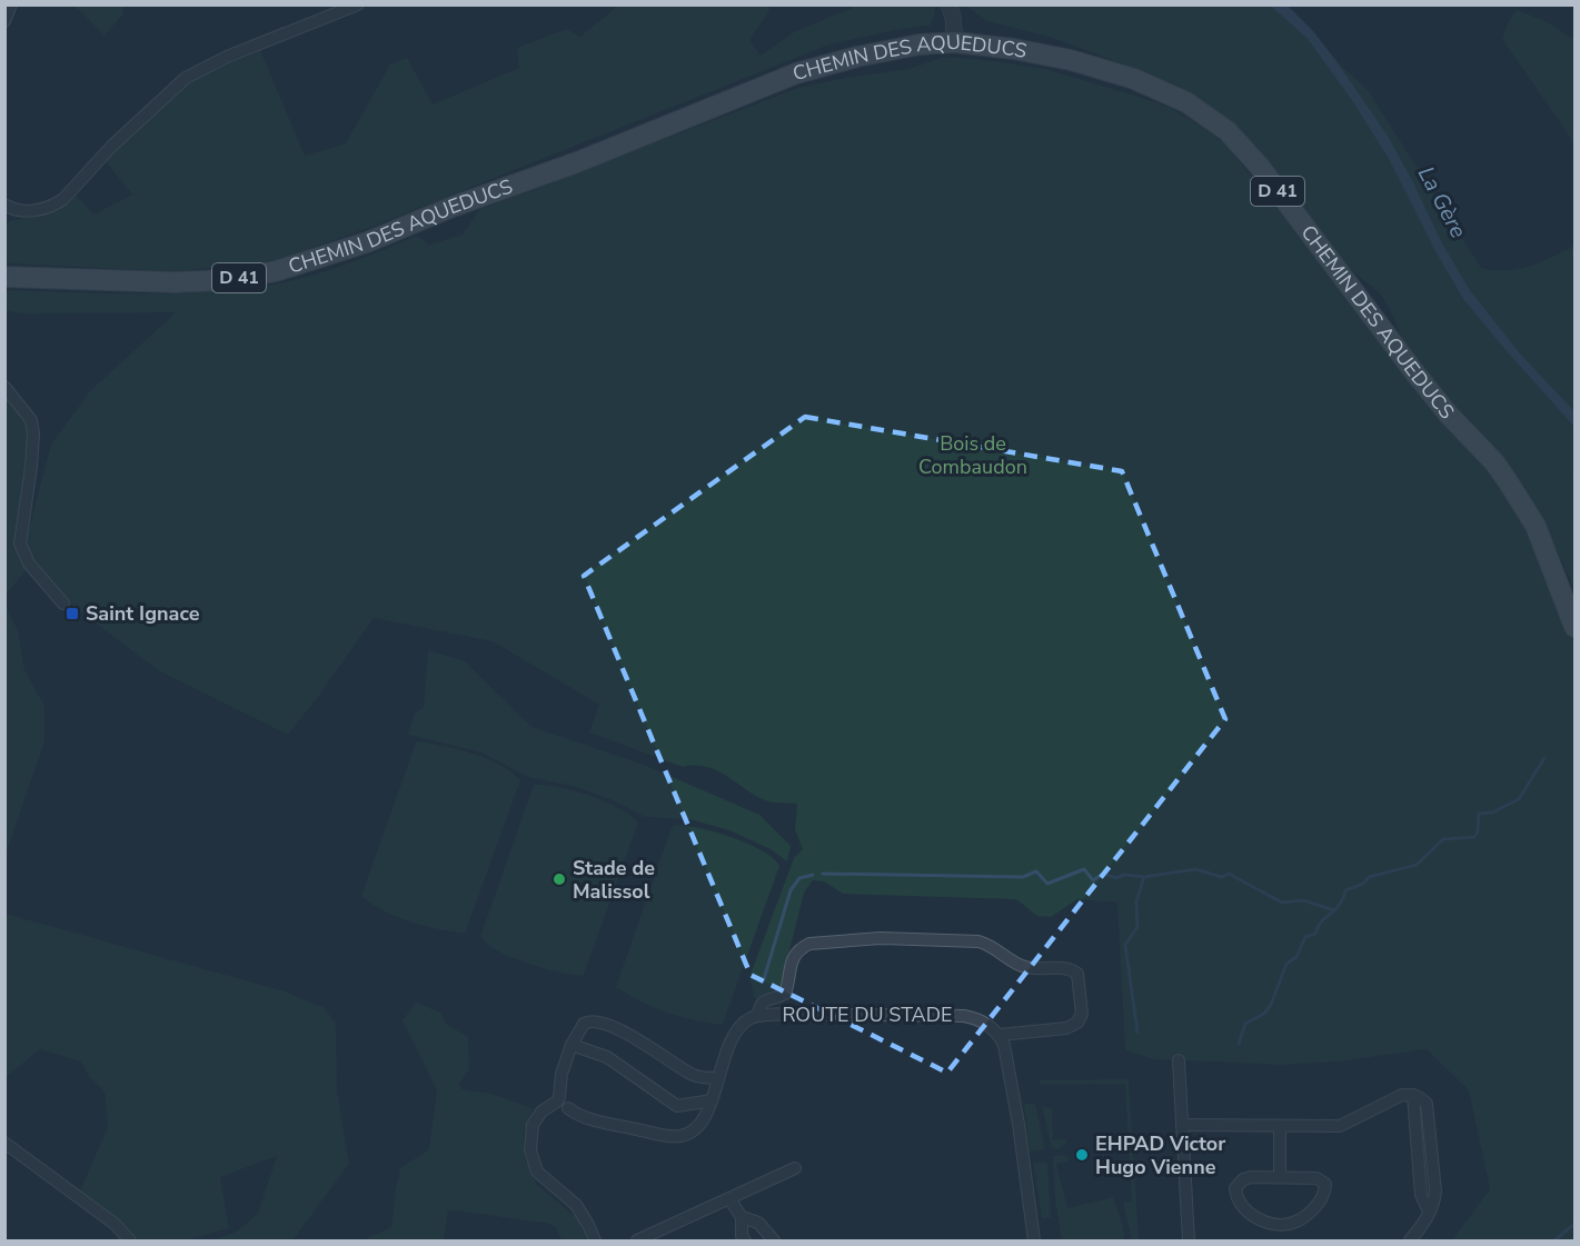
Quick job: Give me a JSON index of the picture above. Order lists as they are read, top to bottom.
{
  "streets": {
    "main road": ["CHEMIN DES AQUEDUCS", "D 41"],
    "street": ["ROUTE DU STADE"]
  },
  "water": ["La Gère"],
  "parks": ["Bois de Combaudon"],
  "places": {
    "transit": ["Saint Ignace"],
    "other": ["Stade de Malissol", "EHPAD Victor Hugo Vienne"]
  }
}
